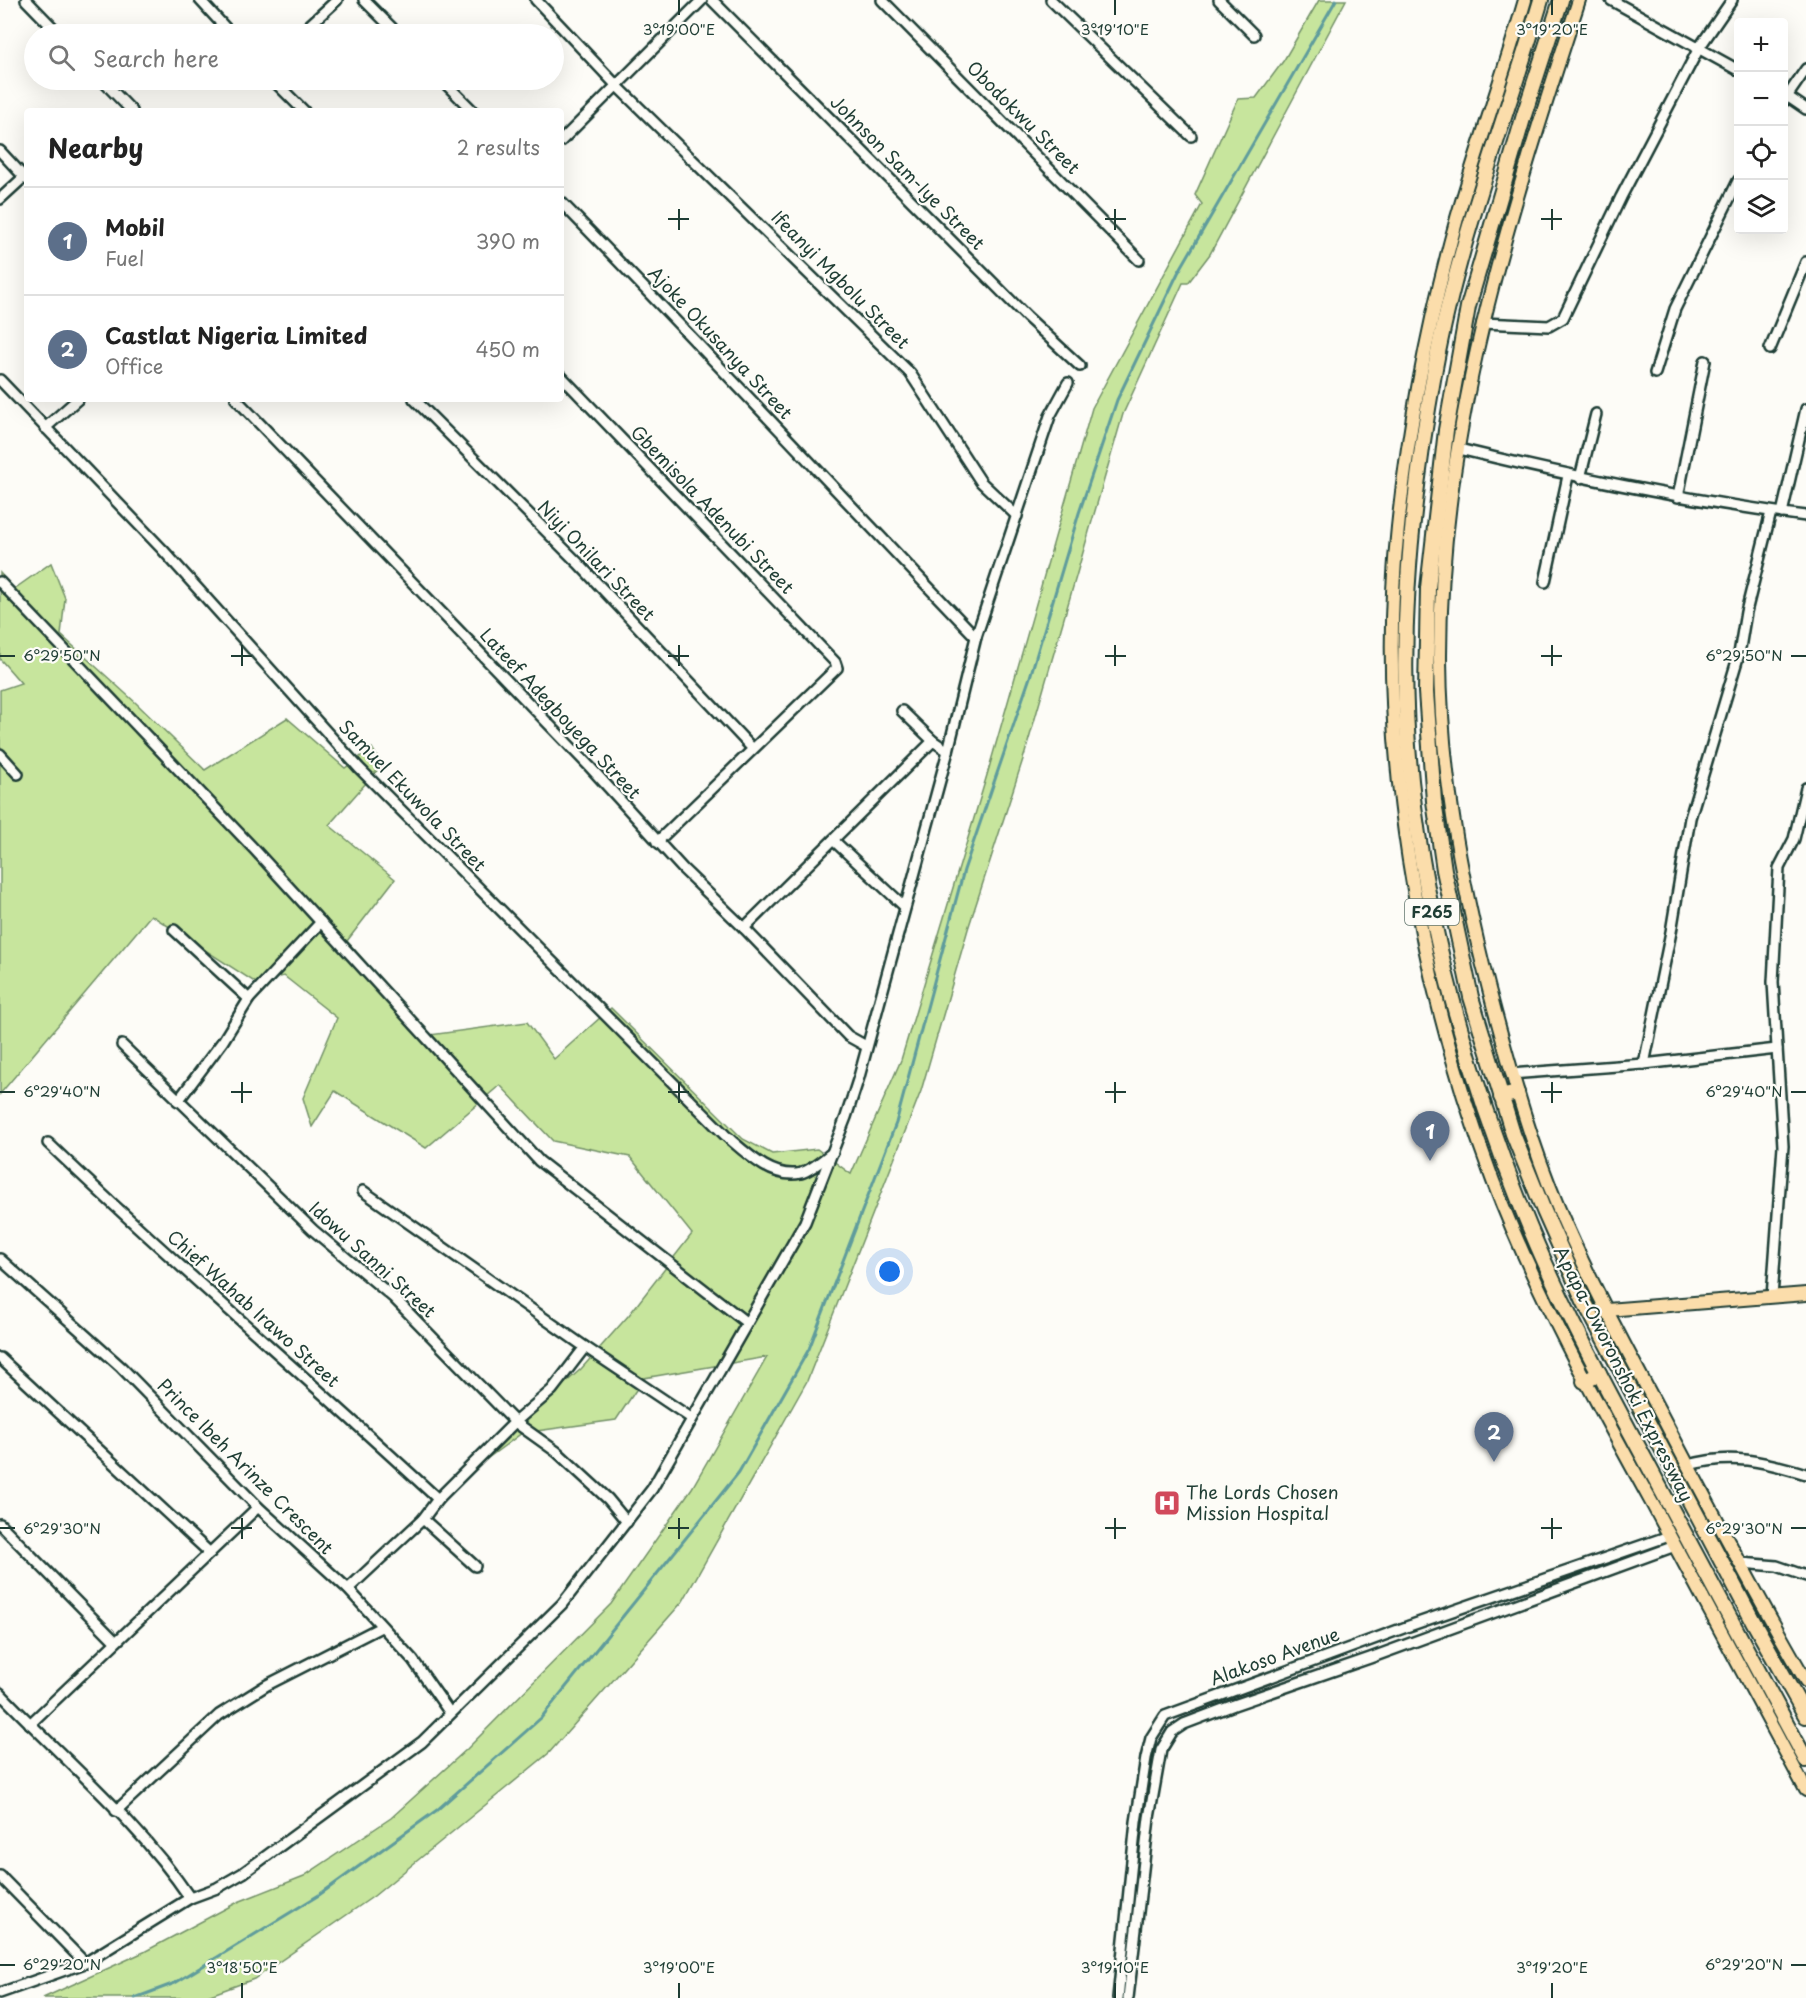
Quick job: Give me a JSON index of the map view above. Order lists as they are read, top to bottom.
{
  "streets": {
    "highway": ["F265", "Apapa-Oworonshoki Expressway"],
    "street": [
      "Obodokwu Street",
      "Johnson Sam-Iye Street",
      "Ifeanyi Mgbolu Street",
      "Ajoke Okusanya Street",
      "Gbemisola Adenubi Street",
      "Niyi Onilari Street",
      "Lateef Adegboyega Street",
      "Samuel Ekuwola Street",
      "Idowu Sanni Street",
      "Chief Wahab Irawo Street",
      "Prince Ibeh Arinze Crescent",
      "Alakoso Avenue"
    ]
  },
  "crossings": [
    ["Gbemisola Adenubi Street", "Niyi Onilari Street"],
    ["Apapa-Oworonshoki Expressway", "Alakoso Avenue"]
  ],
  "places": {
    "hospital": ["The Lords Chosen Mission Hospital"]
  },
  "page": {
    "map_buttons": ["+", "−"],
    "search": "Search here",
    "heading": ["Nearby", "2 results"],
    "list": [
      {
        "mark": "1",
        "name": "Mobil",
        "note": "Fuel",
        "value": "390 m"
      },
      {
        "mark": "2",
        "name": "Castlat Nigeria Limited",
        "note": "Office",
        "value": "450 m"
      }
    ],
    "pins": ["1", "2"]
  },
  "coordinates": [
    "3°19'00\"E",
    "3°19'10\"E",
    "3°19'20\"E",
    "6°29'50\"N",
    "6°29'40\"N",
    "6°29'30\"N",
    "6°29'20\"N",
    "3°18'50\"E"
  ]
}
